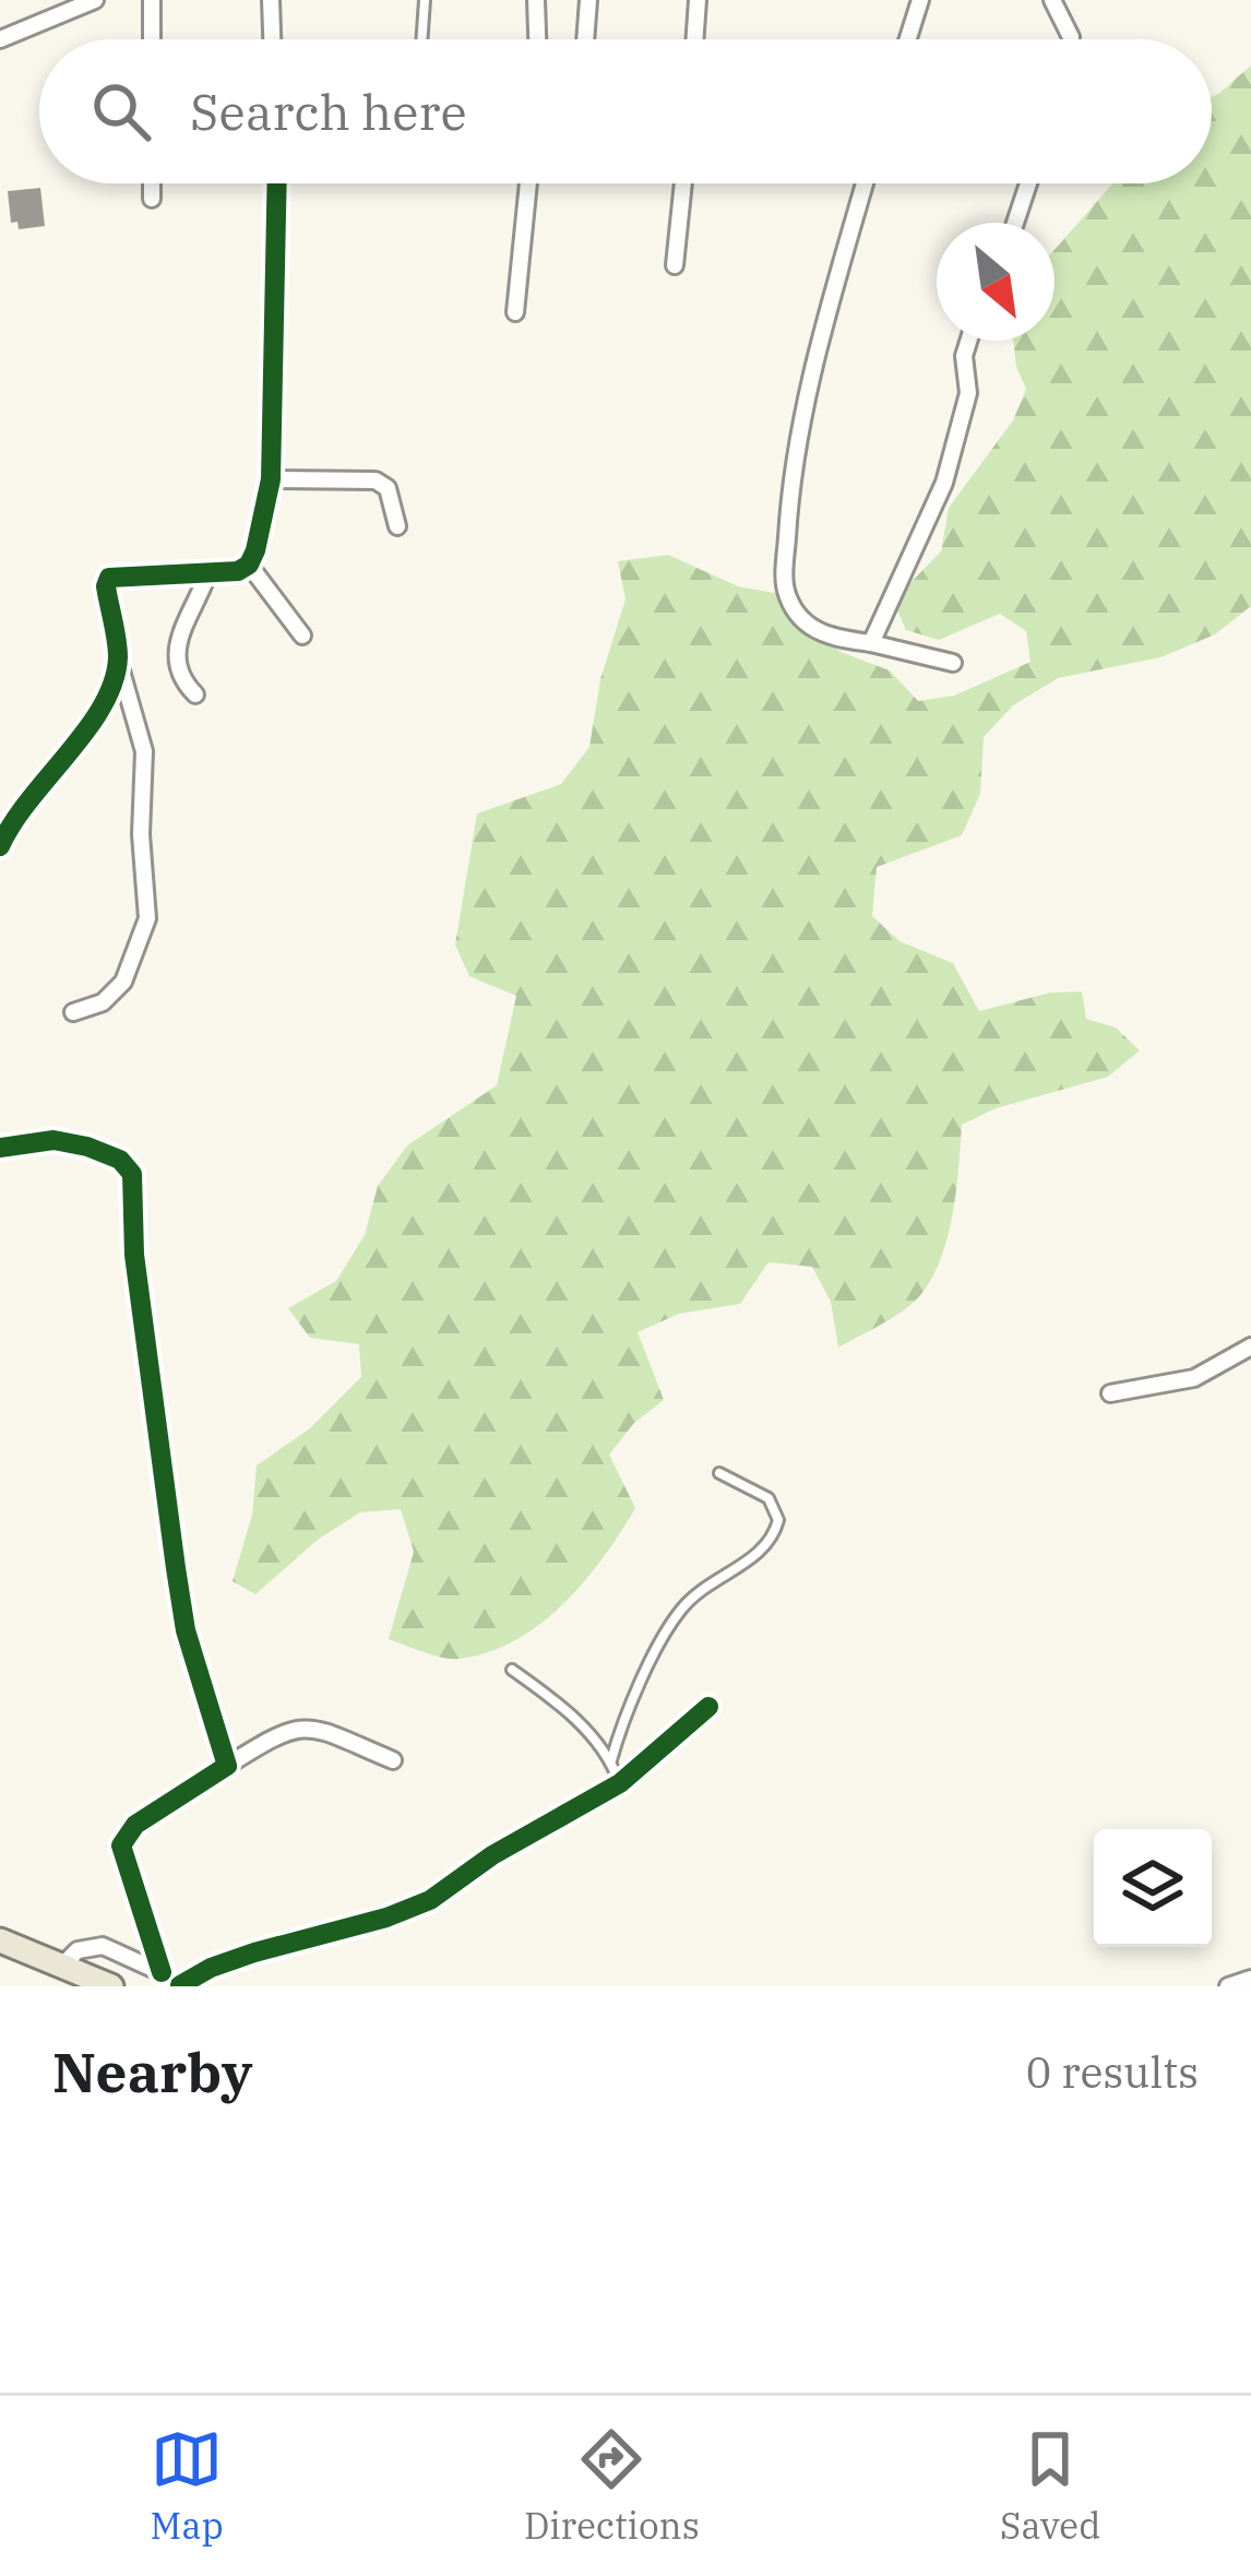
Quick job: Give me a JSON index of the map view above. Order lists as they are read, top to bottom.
{
  "north": "bottom right",
  "page": {
    "search": "Search here",
    "heading": ["Nearby", "0 results"],
    "nav": ["Map", "Directions", "Saved"]
  }
}
